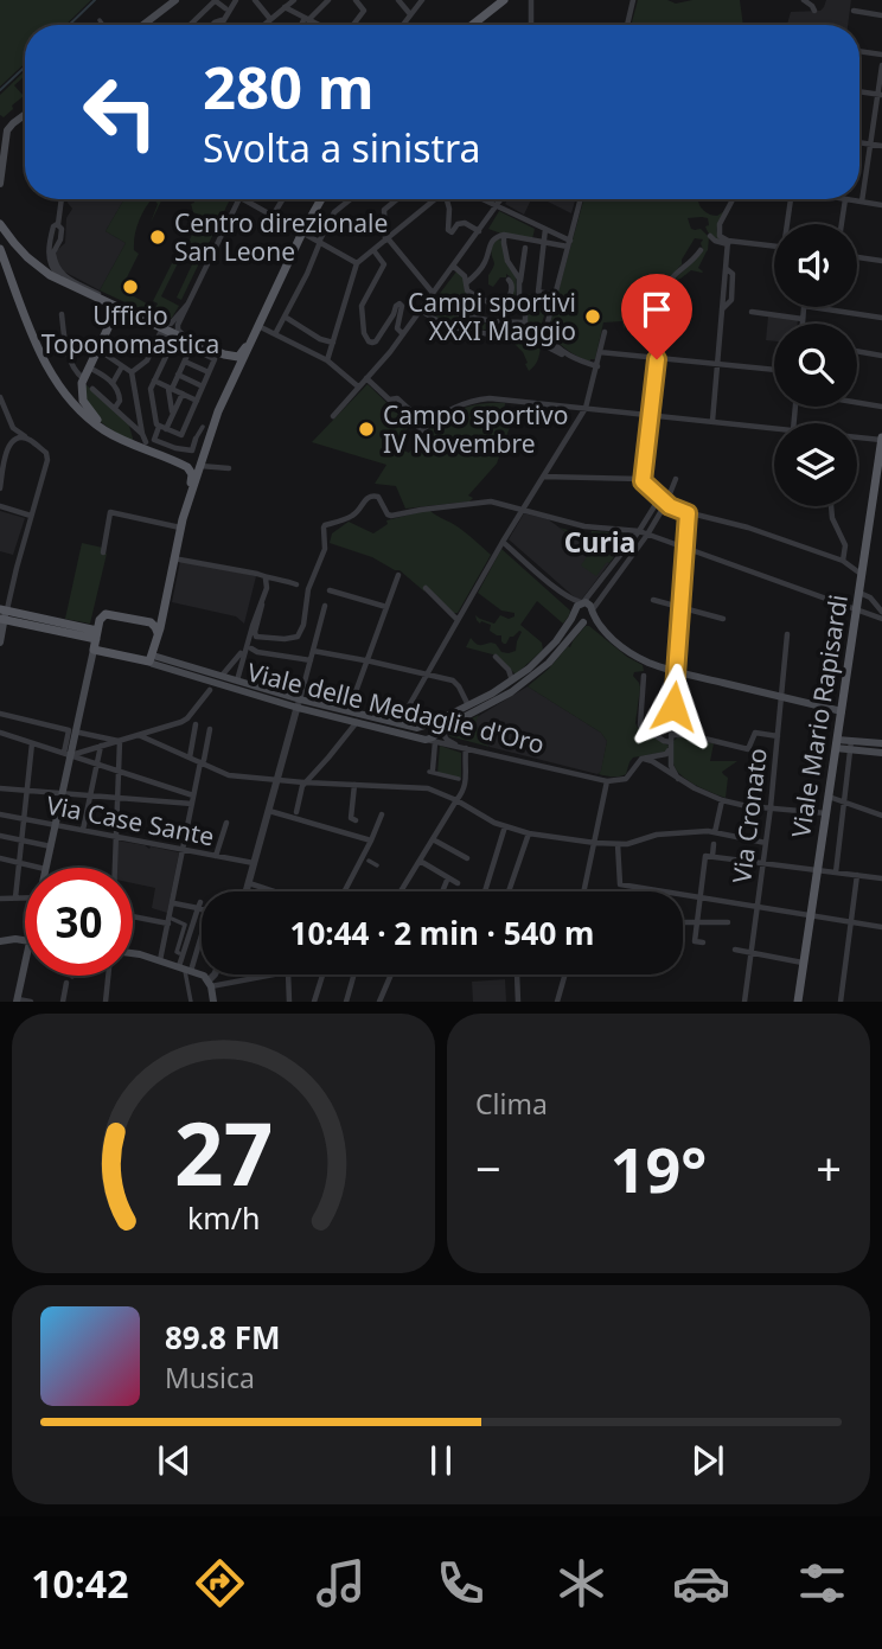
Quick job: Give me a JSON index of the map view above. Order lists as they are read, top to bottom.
{
  "streets": {
    "main road": ["Viale delle Medaglie d'Oro", "Viale Mario Rapisardi"],
    "street": ["Via Cronato", "Via Case Sante"]
  },
  "districts": ["Curia"],
  "places": [
    "Centro direzionale San Leone",
    "Ufficio Toponomastica",
    "Campi sportivi XXXI Maggio",
    "Campo sportivo IV Novembre"
  ],
  "page": {
    "turn": ["280 m", "Svolta a sinistra"],
    "limit": "30",
    "trip": "10:44 · 2 min · 540 m",
    "tile": "Clima",
    "heat": ["−", "19°", "+"],
    "song": ["89.8 FM", "Musica"],
    "tabs": "10:42",
    "gauge": ["27", "km/h"]
  }
}
